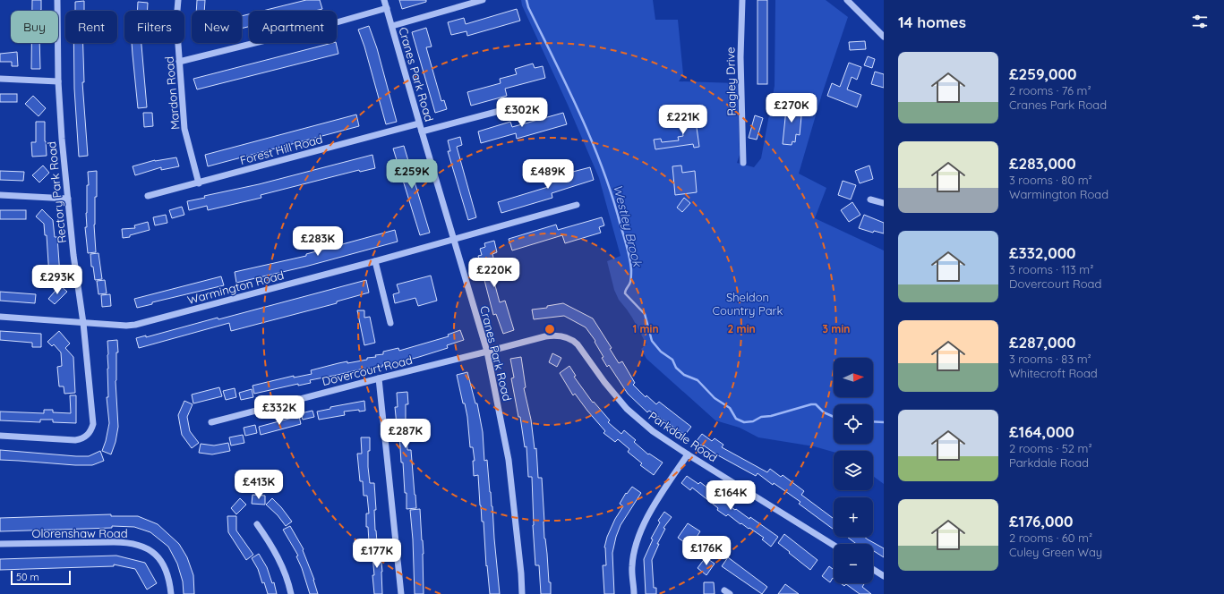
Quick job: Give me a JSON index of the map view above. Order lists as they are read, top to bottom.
{
  "streets": {
    "street": [
      "Cranes Park Road",
      "Ragley Drive",
      "Mardon Road",
      "Forest Hill Road",
      "Rectory Park Road",
      "Warmington Road",
      "Dovercourt Road",
      "Parkdale Road",
      "Olorenshaw Road"
    ]
  },
  "crossings": [
    ["Cranes Park Road", "Forest Hill Road"],
    ["Cranes Park Road", "Warmington Road"],
    ["Cranes Park Road", "Dovercourt Road"],
    ["Cranes Park Road", "Parkdale Road"],
    ["Mardon Road", "Forest Hill Road"],
    ["Rectory Park Road", "Warmington Road"],
    ["Dovercourt Road", "Parkdale Road"]
  ],
  "water": ["Westley Brook"],
  "parks": ["Sheldon Country Park"],
  "scale_bar": "50 m",
  "north": "right",
  "page": {
    "heading": "14 homes",
    "chip": [
      "Buy",
      "Rent",
      "Filters",
      "New",
      "Apartment"
    ],
    "list": [
      {
        "name": "£259,000",
        "note": "2 rooms · 76 m² · Cranes Park Road"
      },
      {
        "name": "£283,000",
        "note": "3 rooms · 80 m² · Warmington Road"
      },
      {
        "name": "£332,000",
        "note": "3 rooms · 113 m² · Dovercourt Road"
      },
      {
        "name": "£287,000",
        "note": "3 rooms · 83 m² · Whitecroft Road"
      },
      {
        "name": "£164,000",
        "note": "2 rooms · 52 m² · Parkdale Road"
      },
      {
        "name": "£176,000",
        "note": "2 rooms · 60 m² · Culey Green Way"
      }
    ],
    "price": [
      "£270K",
      "£302K",
      "£221K",
      "£259K",
      "£489K",
      "£283K",
      "£220K",
      "£293K",
      "£332K",
      "£287K",
      "£413K",
      "£164K",
      "£176K",
      "£177K"
    ],
    "map_buttons": ["+", "−"],
    "scale": "50 m"
  },
  "rings": ["1 min", "2 min", "3 min"]
}
